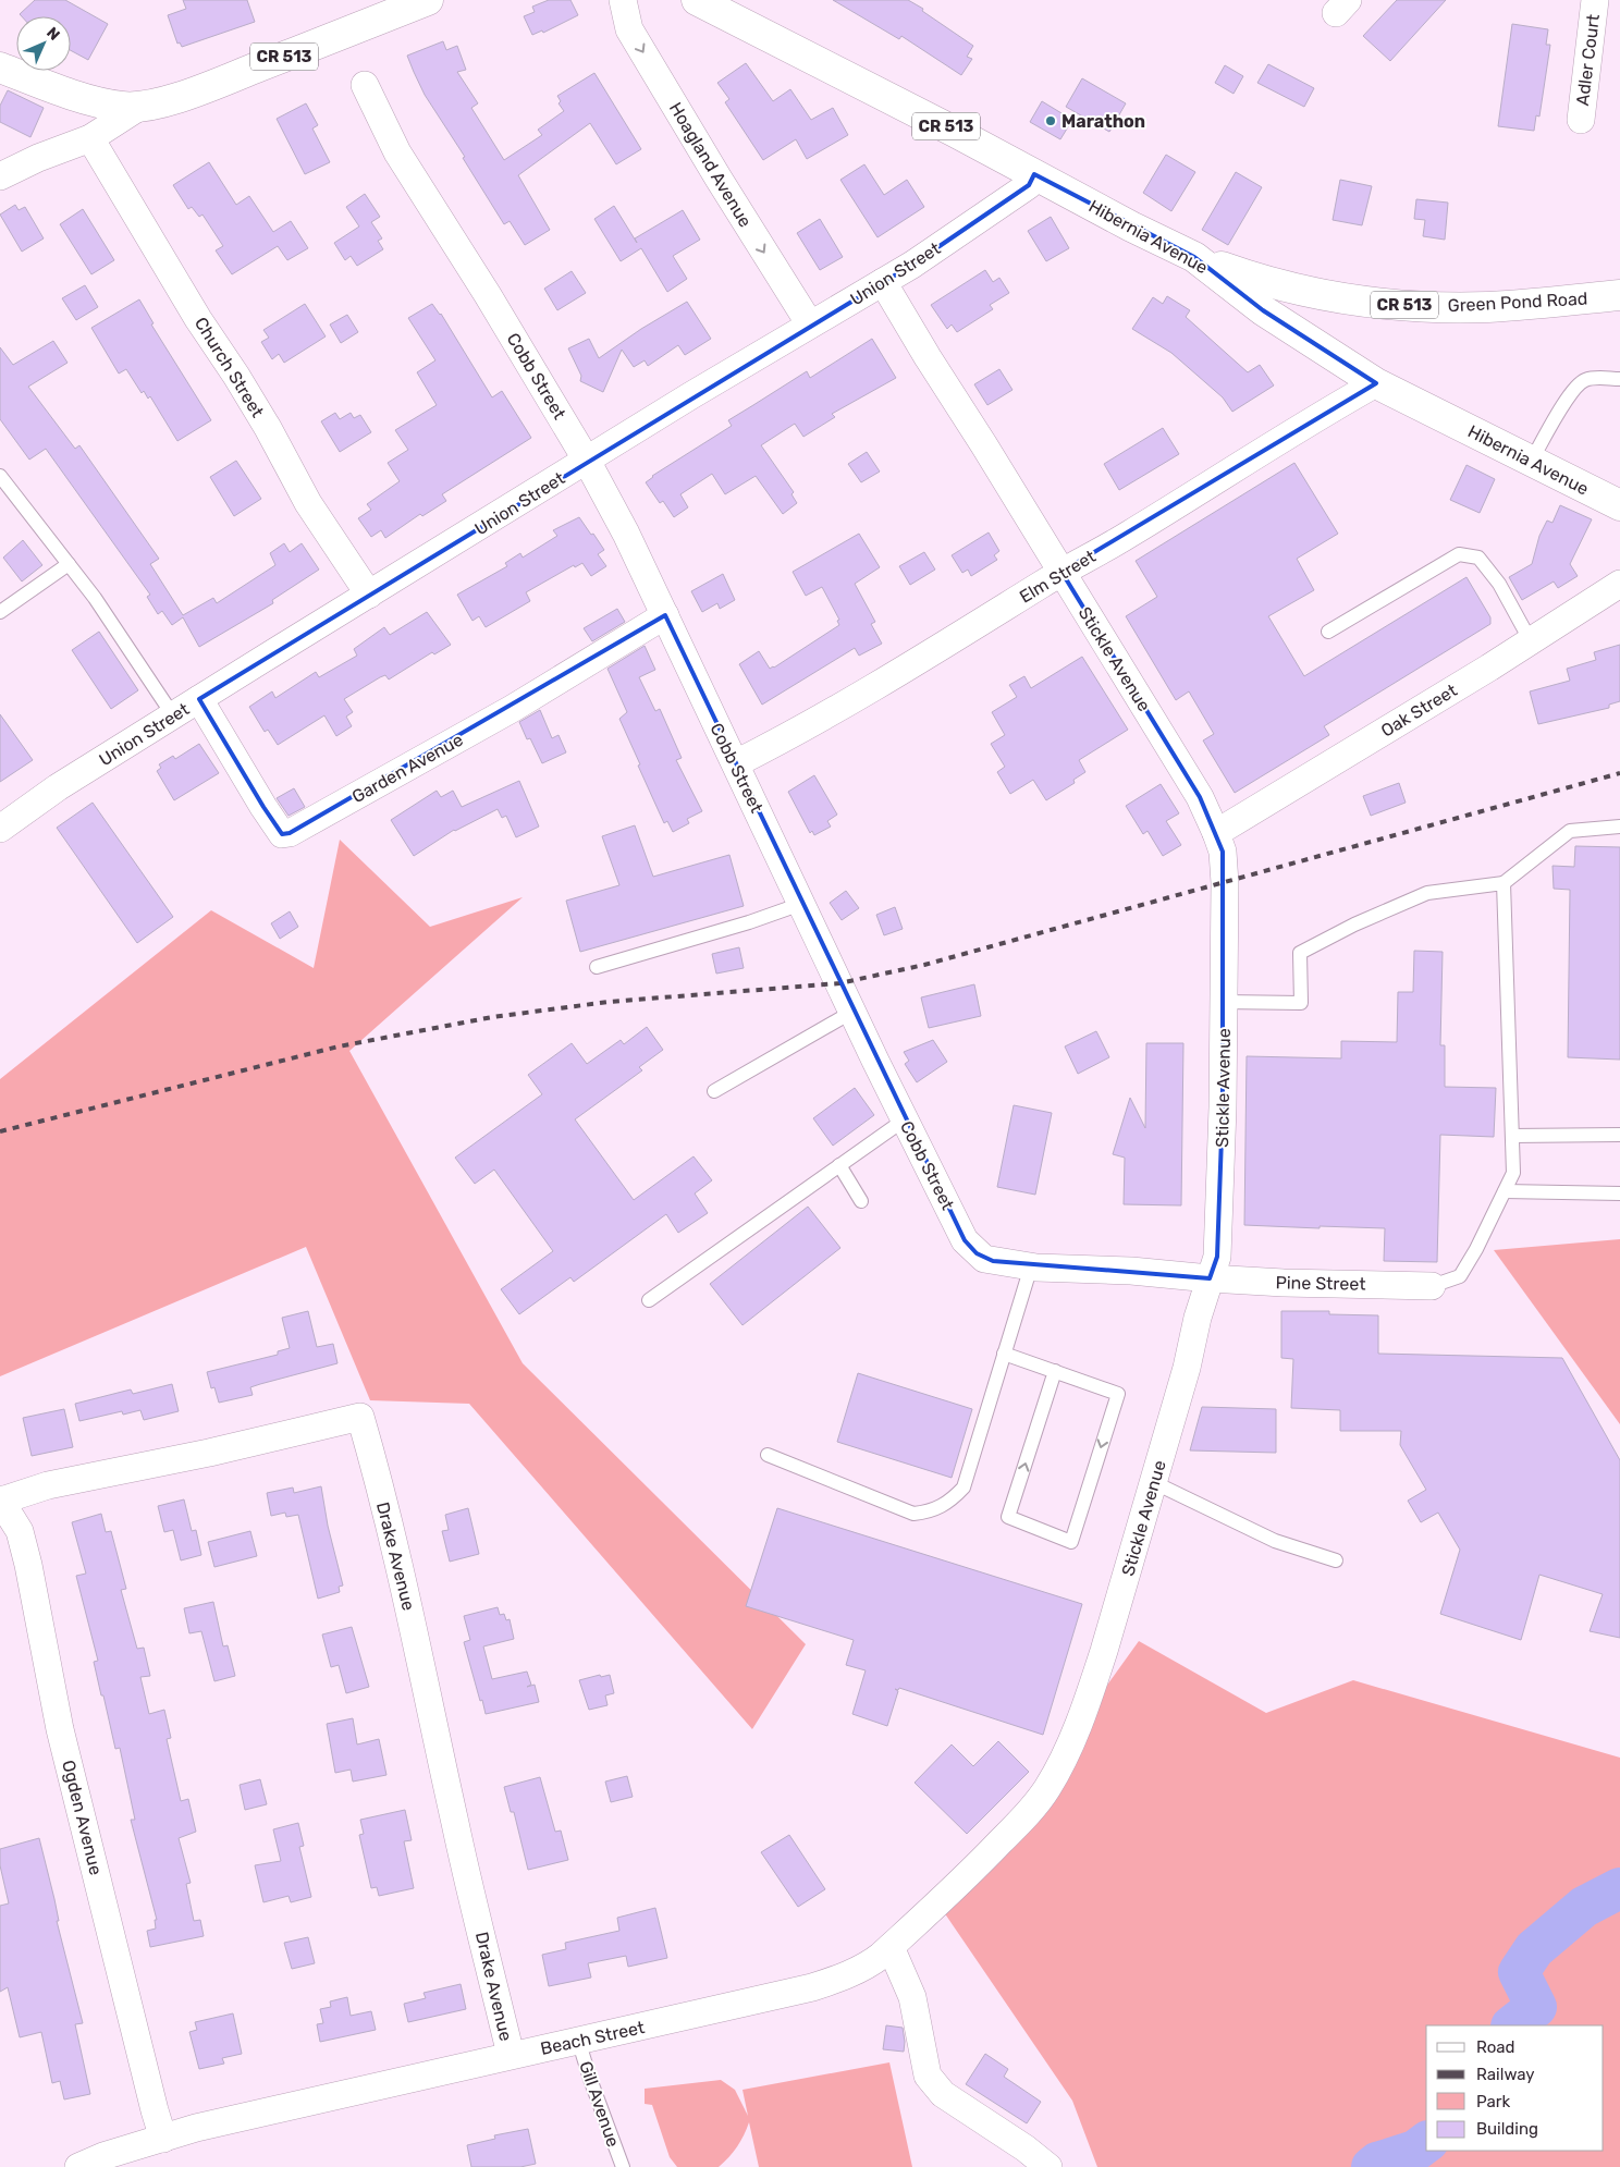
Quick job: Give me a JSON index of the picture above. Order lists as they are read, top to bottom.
{
  "streets": {
    "main road": ["CR 513", "Hibernia Avenue", "Green Pond Road"],
    "street": [
      "Adler Court",
      "Hoagland Avenue",
      "Union Street",
      "Church Street",
      "Cobb Street",
      "Elm Street",
      "Stickle Avenue",
      "Oak Street",
      "Garden Avenue",
      "Pine Street",
      "Drake Avenue",
      "Ogden Avenue",
      "Beach Street"
    ],
    "lane": ["Gill Avenue"]
  },
  "crossings": [
    ["Hoagland Avenue", "Union Street"],
    ["Hibernia Avenue", "Union Street"],
    ["Hibernia Avenue", "Green Pond Road"],
    ["Hibernia Avenue", "Elm Street"],
    ["Union Street", "Church Street"],
    ["Union Street", "Cobb Street"],
    ["Union Street", "Stickle Avenue"],
    ["Union Street", "Garden Avenue"],
    ["Cobb Street", "Elm Street"],
    ["Cobb Street", "Stickle Avenue"],
    ["Cobb Street", "Garden Avenue"],
    ["Cobb Street", "Pine Street"],
    ["Elm Street", "Stickle Avenue"],
    ["Stickle Avenue", "Oak Street"],
    ["Stickle Avenue", "Pine Street"],
    ["Stickle Avenue", "Beach Street"],
    ["Drake Avenue", "Ogden Avenue"],
    ["Drake Avenue", "Beach Street"],
    ["Ogden Avenue", "Beach Street"],
    ["Beach Street", "Gill Avenue"]
  ],
  "one_way": ["Hoagland Avenue"],
  "places": ["Marathon"],
  "legend": [
    "Road",
    "Railway",
    "Park",
    "Building"
  ],
  "north": "top right"
}
